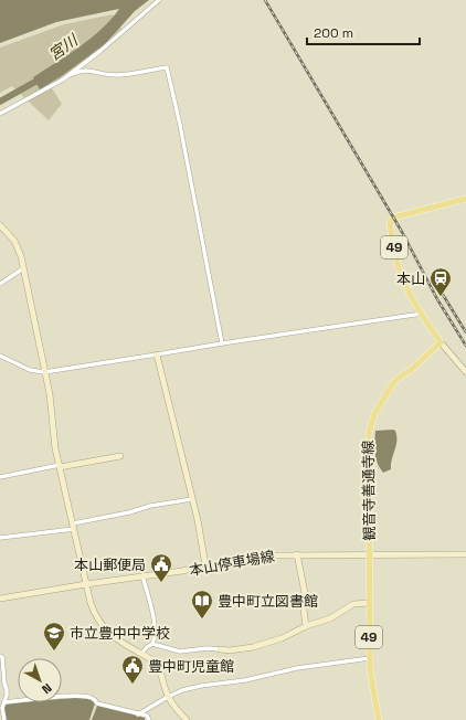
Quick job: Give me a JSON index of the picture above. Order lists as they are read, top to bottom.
{
  "streets": {
    "main road": ["49", "観音寺善通寺線"],
    "street": ["本山停車場線"]
  },
  "crossings": [
    ["49", "観音寺善通寺線"],
    ["観音寺善通寺線", "本山停車場線"]
  ],
  "water": ["宮川"],
  "places": {
    "station": ["本山"],
    "public building": ["本山郵便局", "豊中町児童館"],
    "library": ["豊中町立図書館"],
    "school or university": ["市立豊中中学校"]
  },
  "scale_bar": "200 m",
  "north": "bottom right"
}
